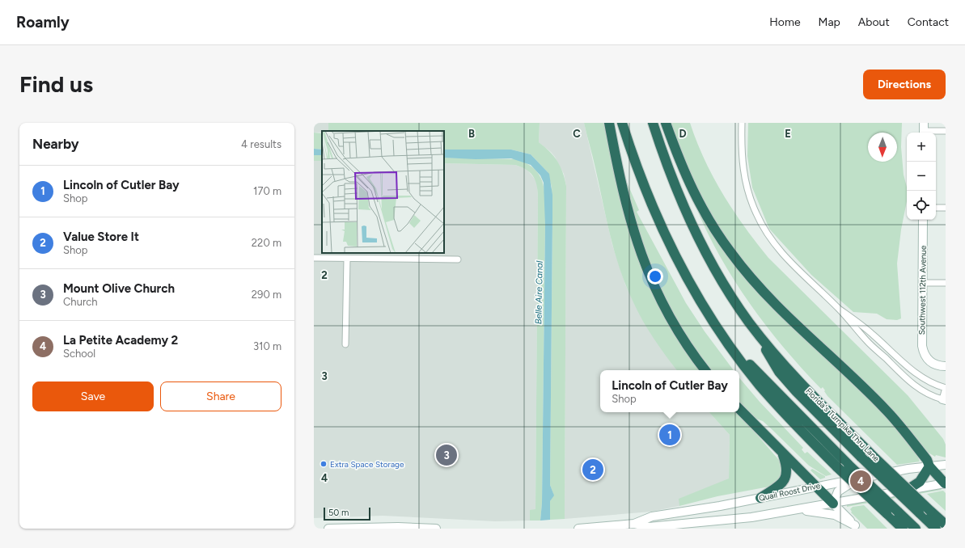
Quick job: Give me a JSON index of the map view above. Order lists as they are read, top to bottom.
{
  "streets": {
    "highway": ["Florida's Turnpike Thru Lane"],
    "main road": ["Southwest 112th Avenue", "Quail Roost Drive"]
  },
  "water": ["Belle Aire Canal"],
  "places": ["Extra Space Storage"],
  "scale_bar": "50 m",
  "north": "bottom",
  "page": {
    "header": "Roamly",
    "nav": [
      "Home",
      "Map",
      "About",
      "Contact"
    ],
    "buttons": [
      "Directions",
      ["Save", "Share"]
    ],
    "title": "Find us",
    "heading": ["Nearby", "4 results"],
    "map_buttons": ["+", "−"],
    "list": [
      {
        "mark": "1",
        "name": "Lincoln of Cutler Bay",
        "note": "Shop",
        "value": "170 m"
      },
      {
        "mark": "2",
        "name": "Value Store It",
        "note": "Shop",
        "value": "220 m"
      },
      {
        "mark": "3",
        "name": "Mount Olive Church",
        "note": "Church",
        "value": "290 m"
      },
      {
        "mark": "4",
        "name": "La Petite Academy 2",
        "note": "School",
        "value": "310 m"
      }
    ],
    "popup": ["Lincoln of Cutler Bay", "Shop"],
    "pins": [
      "1",
      "3",
      "2",
      "4"
    ],
    "scale": "50 m"
  },
  "grid": {
    "columns": [
      "B",
      "C",
      "D",
      "E"
    ],
    "rows": ["2", "3", "4"]
  }
}
